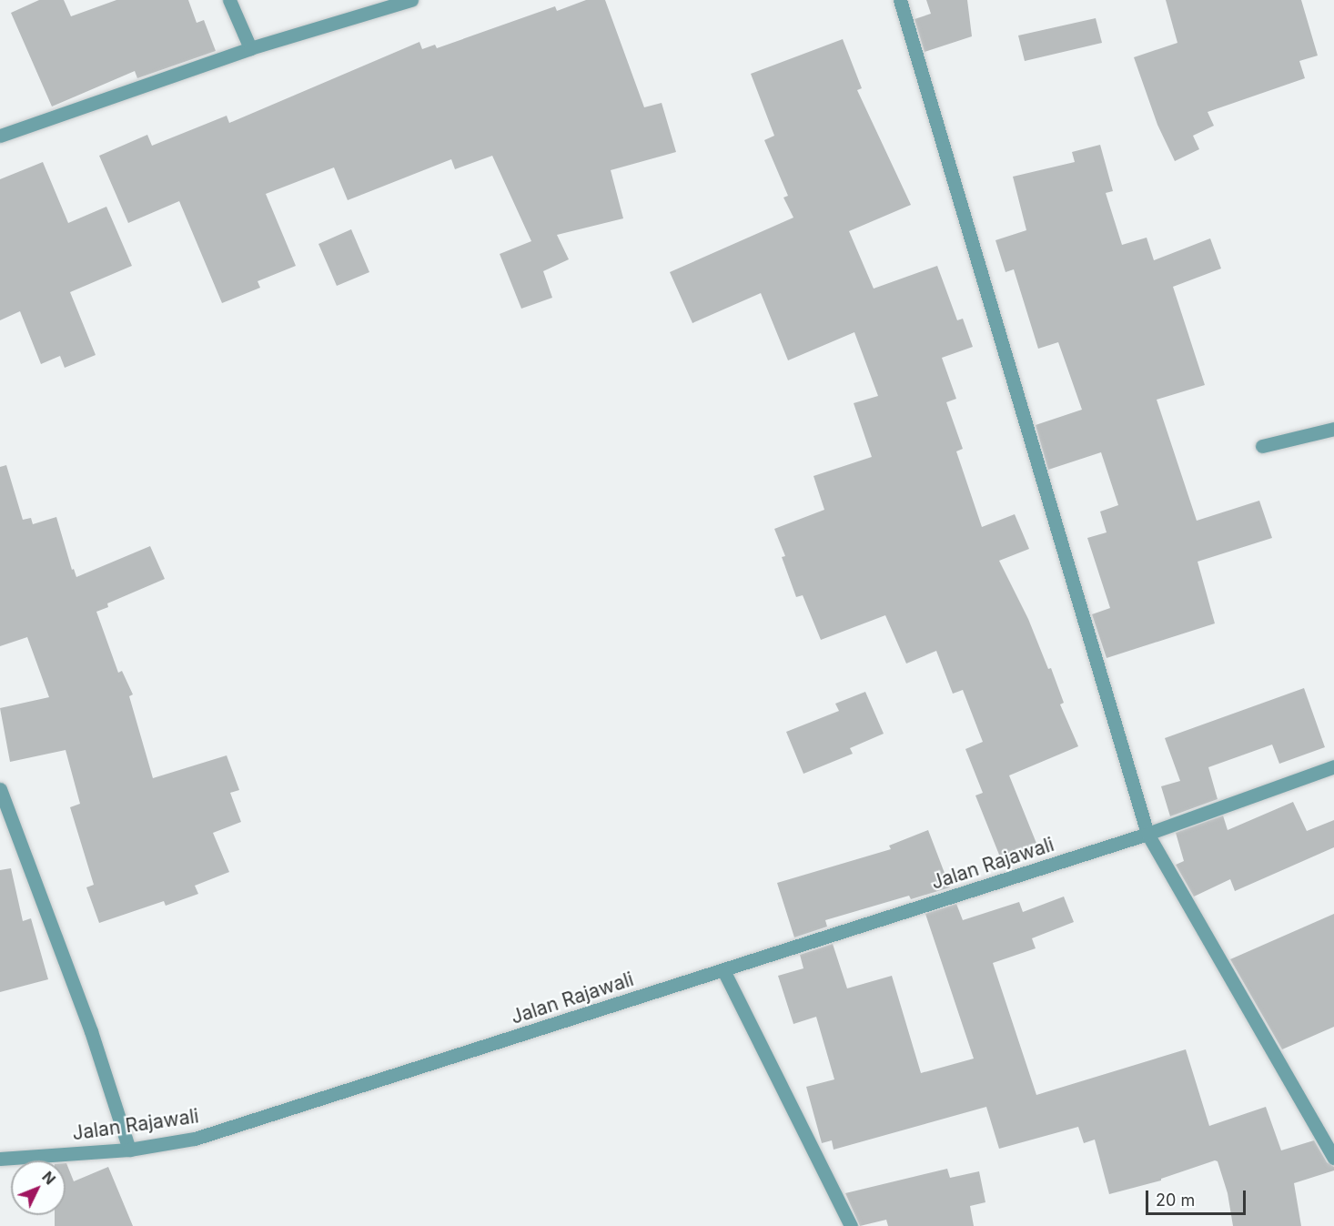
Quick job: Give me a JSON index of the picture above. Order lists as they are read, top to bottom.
{
  "streets": {
    "street": ["Jalan Rajawali"]
  },
  "scale_bar": "20 m",
  "north": "top right"
}
